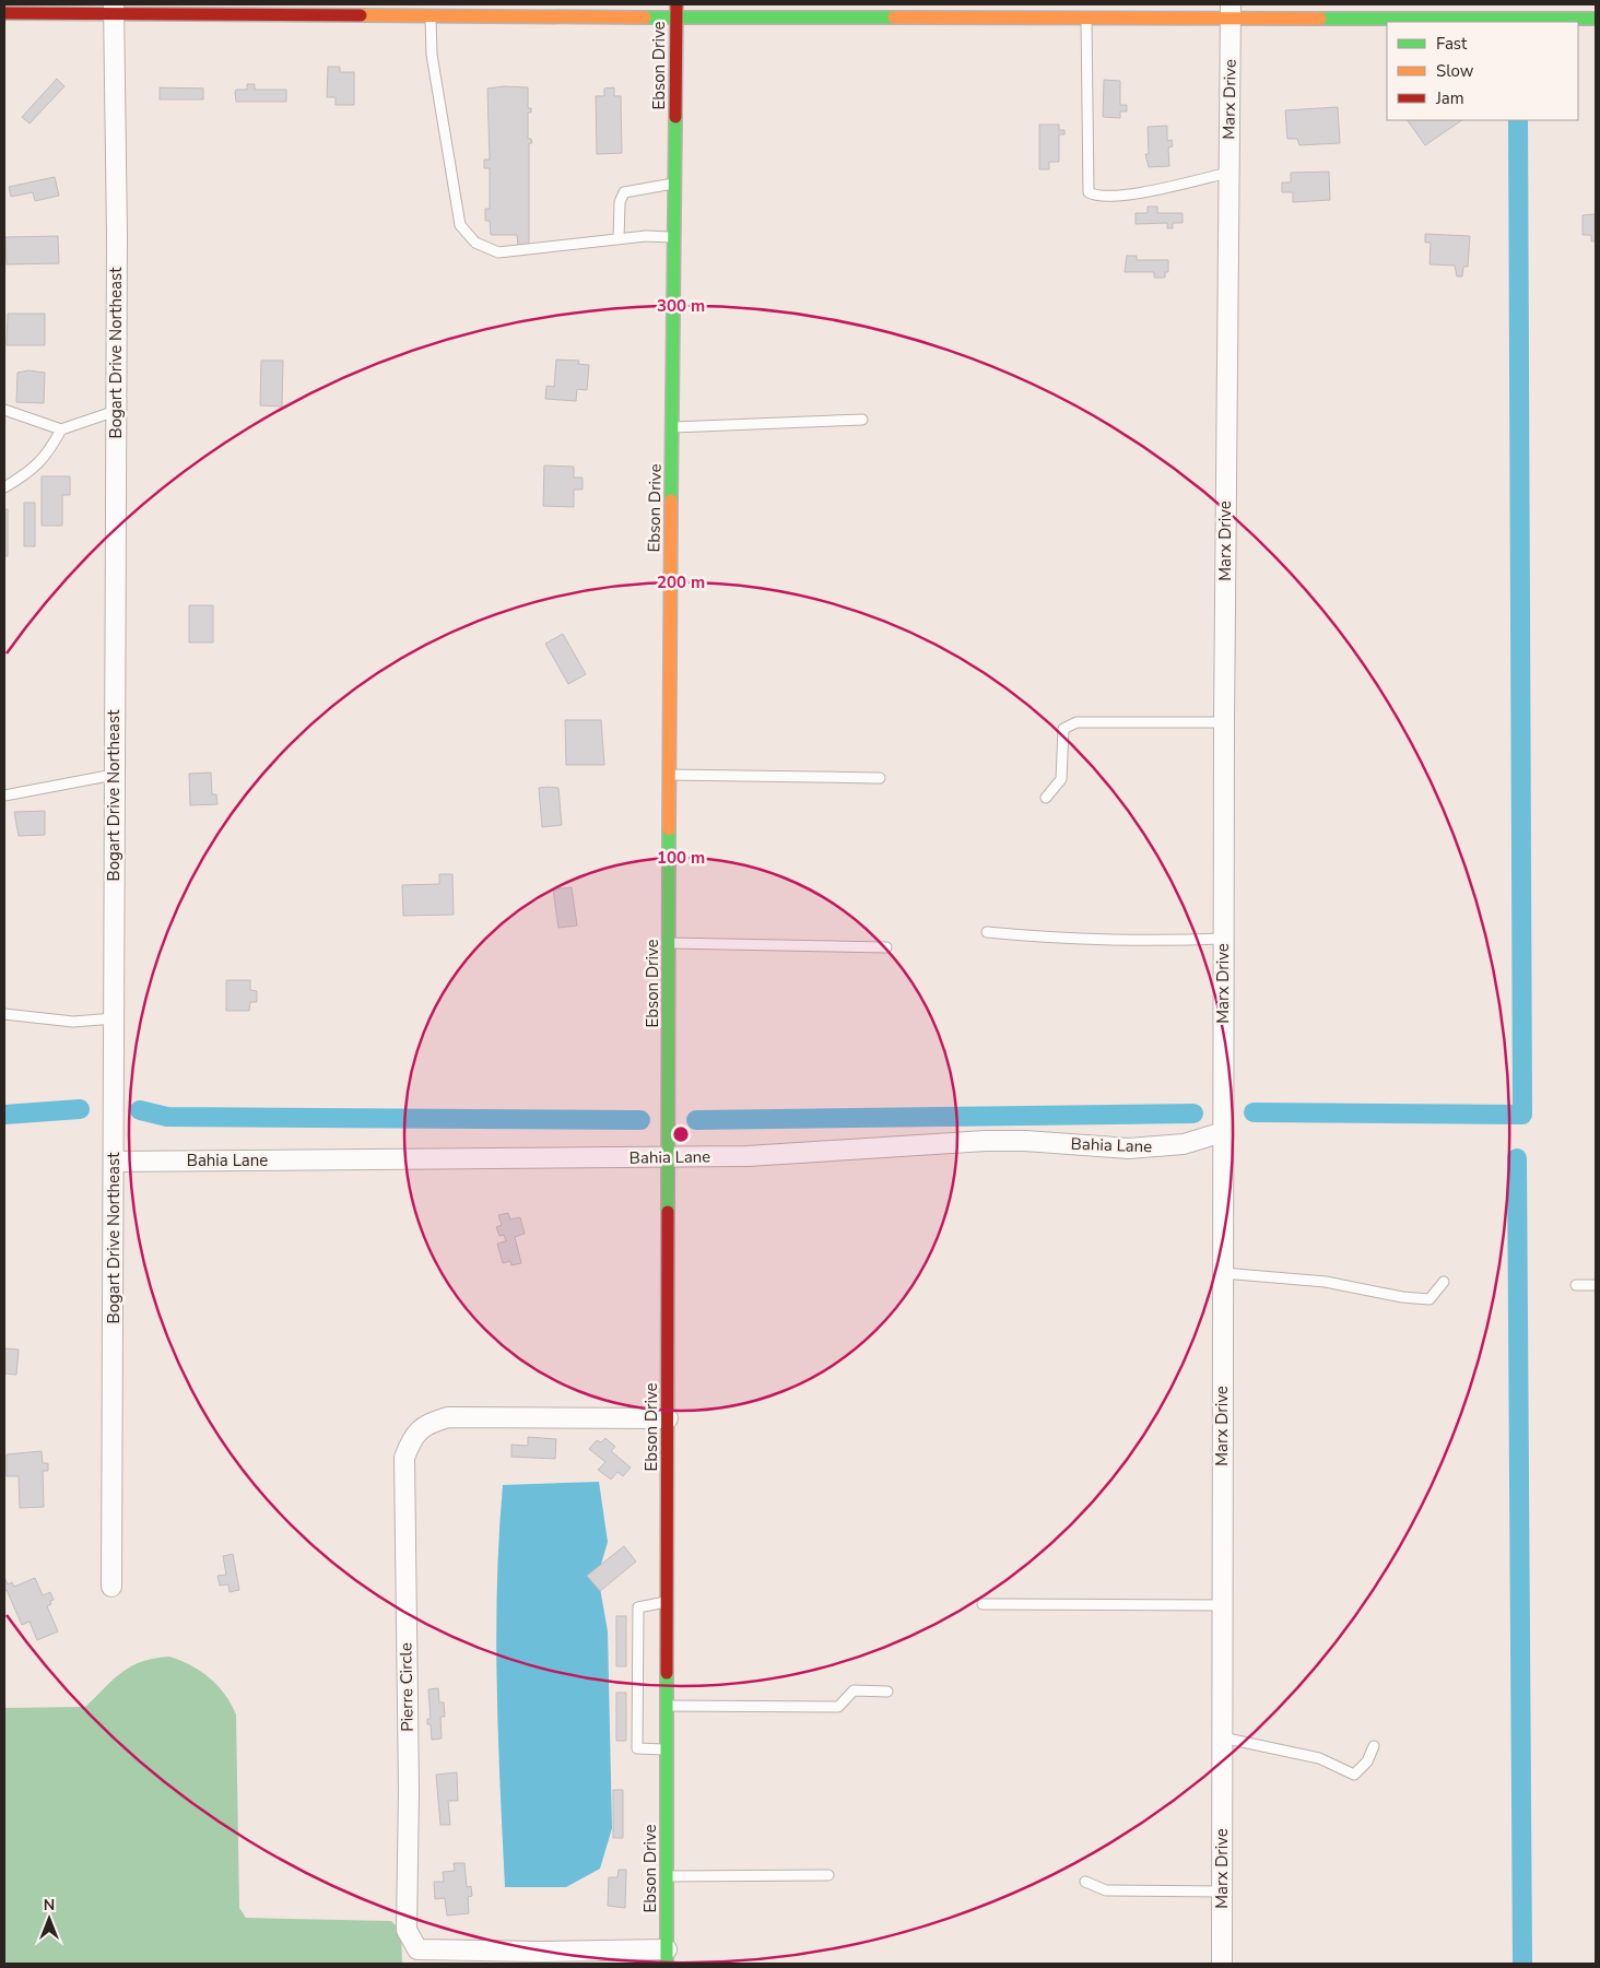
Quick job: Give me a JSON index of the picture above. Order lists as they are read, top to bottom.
{
  "streets": {
    "street": [
      "Ebson Drive",
      "Marx Drive",
      "Bogart Drive Northeast",
      "Bahia Lane",
      "Pierre Circle"
    ]
  },
  "crossings": [
    ["Ebson Drive", "Bahia Lane"],
    ["Ebson Drive", "Pierre Circle"],
    ["Marx Drive", "Bahia Lane"],
    ["Bogart Drive Northeast", "Bahia Lane"]
  ],
  "legend": ["Fast", "Slow", "Jam"],
  "north": "top",
  "rings": ["300 m", "200 m", "100 m"]
}
